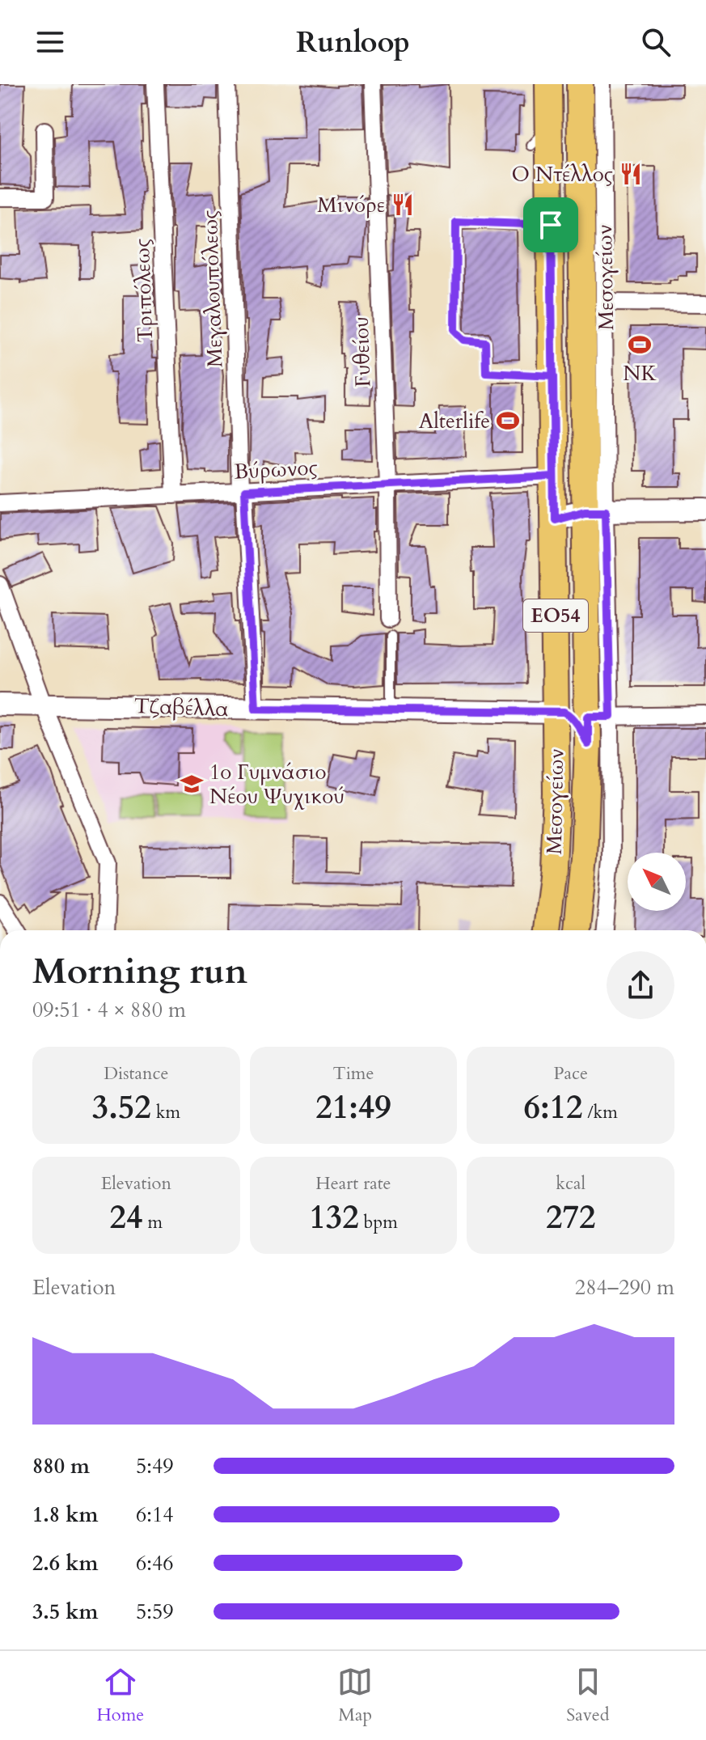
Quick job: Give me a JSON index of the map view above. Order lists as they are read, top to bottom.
{
  "streets": {
    "main road": ["Μεσογείων", "ΕΟ54"],
    "street": [
      "Μεγαλουπόλεως",
      "Τριπόλεως",
      "Γυθείου",
      "Βύρωνος",
      "Τζαβέλλα"
    ]
  },
  "crossings": [
    ["Μεσογείων", "Βύρωνος"],
    ["Μεσογείων", "Τζαβέλλα"],
    ["Μεγαλουπόλεως", "Βύρωνος"],
    ["Μεγαλουπόλεως", "Τζαβέλλα"],
    ["Τριπόλεως", "Βύρωνος"],
    ["Γυθείου", "Βύρωνος"]
  ],
  "places": {
    "restaurant": ["Ο Ντέλλος", "Μινόρε"],
    "sports": ["NK", "Alterlife"],
    "school or university": ["1ο Γυμνάσιο Νέου Ψυχικού"]
  },
  "north": "top left",
  "page": {
    "header": "Runloop",
    "heading": ["Morning run", "09:51 · 4 × 880 m"],
    "stats": [
      ["Distance", "3.52 km"],
      ["Time", "21:49"],
      ["Pace", "6:12 /km"],
      ["Elevation", "24 m"],
      ["Heart rate", "132 bpm"],
      ["kcal", "272"]
    ],
    "chart": ["Elevation", "284–290 m"],
    "list": [
      {
        "name": "880 m",
        "note": "5:49"
      },
      {
        "name": "1.8 km",
        "note": "6:14"
      },
      {
        "name": "2.6 km",
        "note": "6:46"
      },
      {
        "name": "3.5 km",
        "note": "5:59"
      }
    ],
    "tabs": ["Home", "Map", "Saved"]
  }
}
